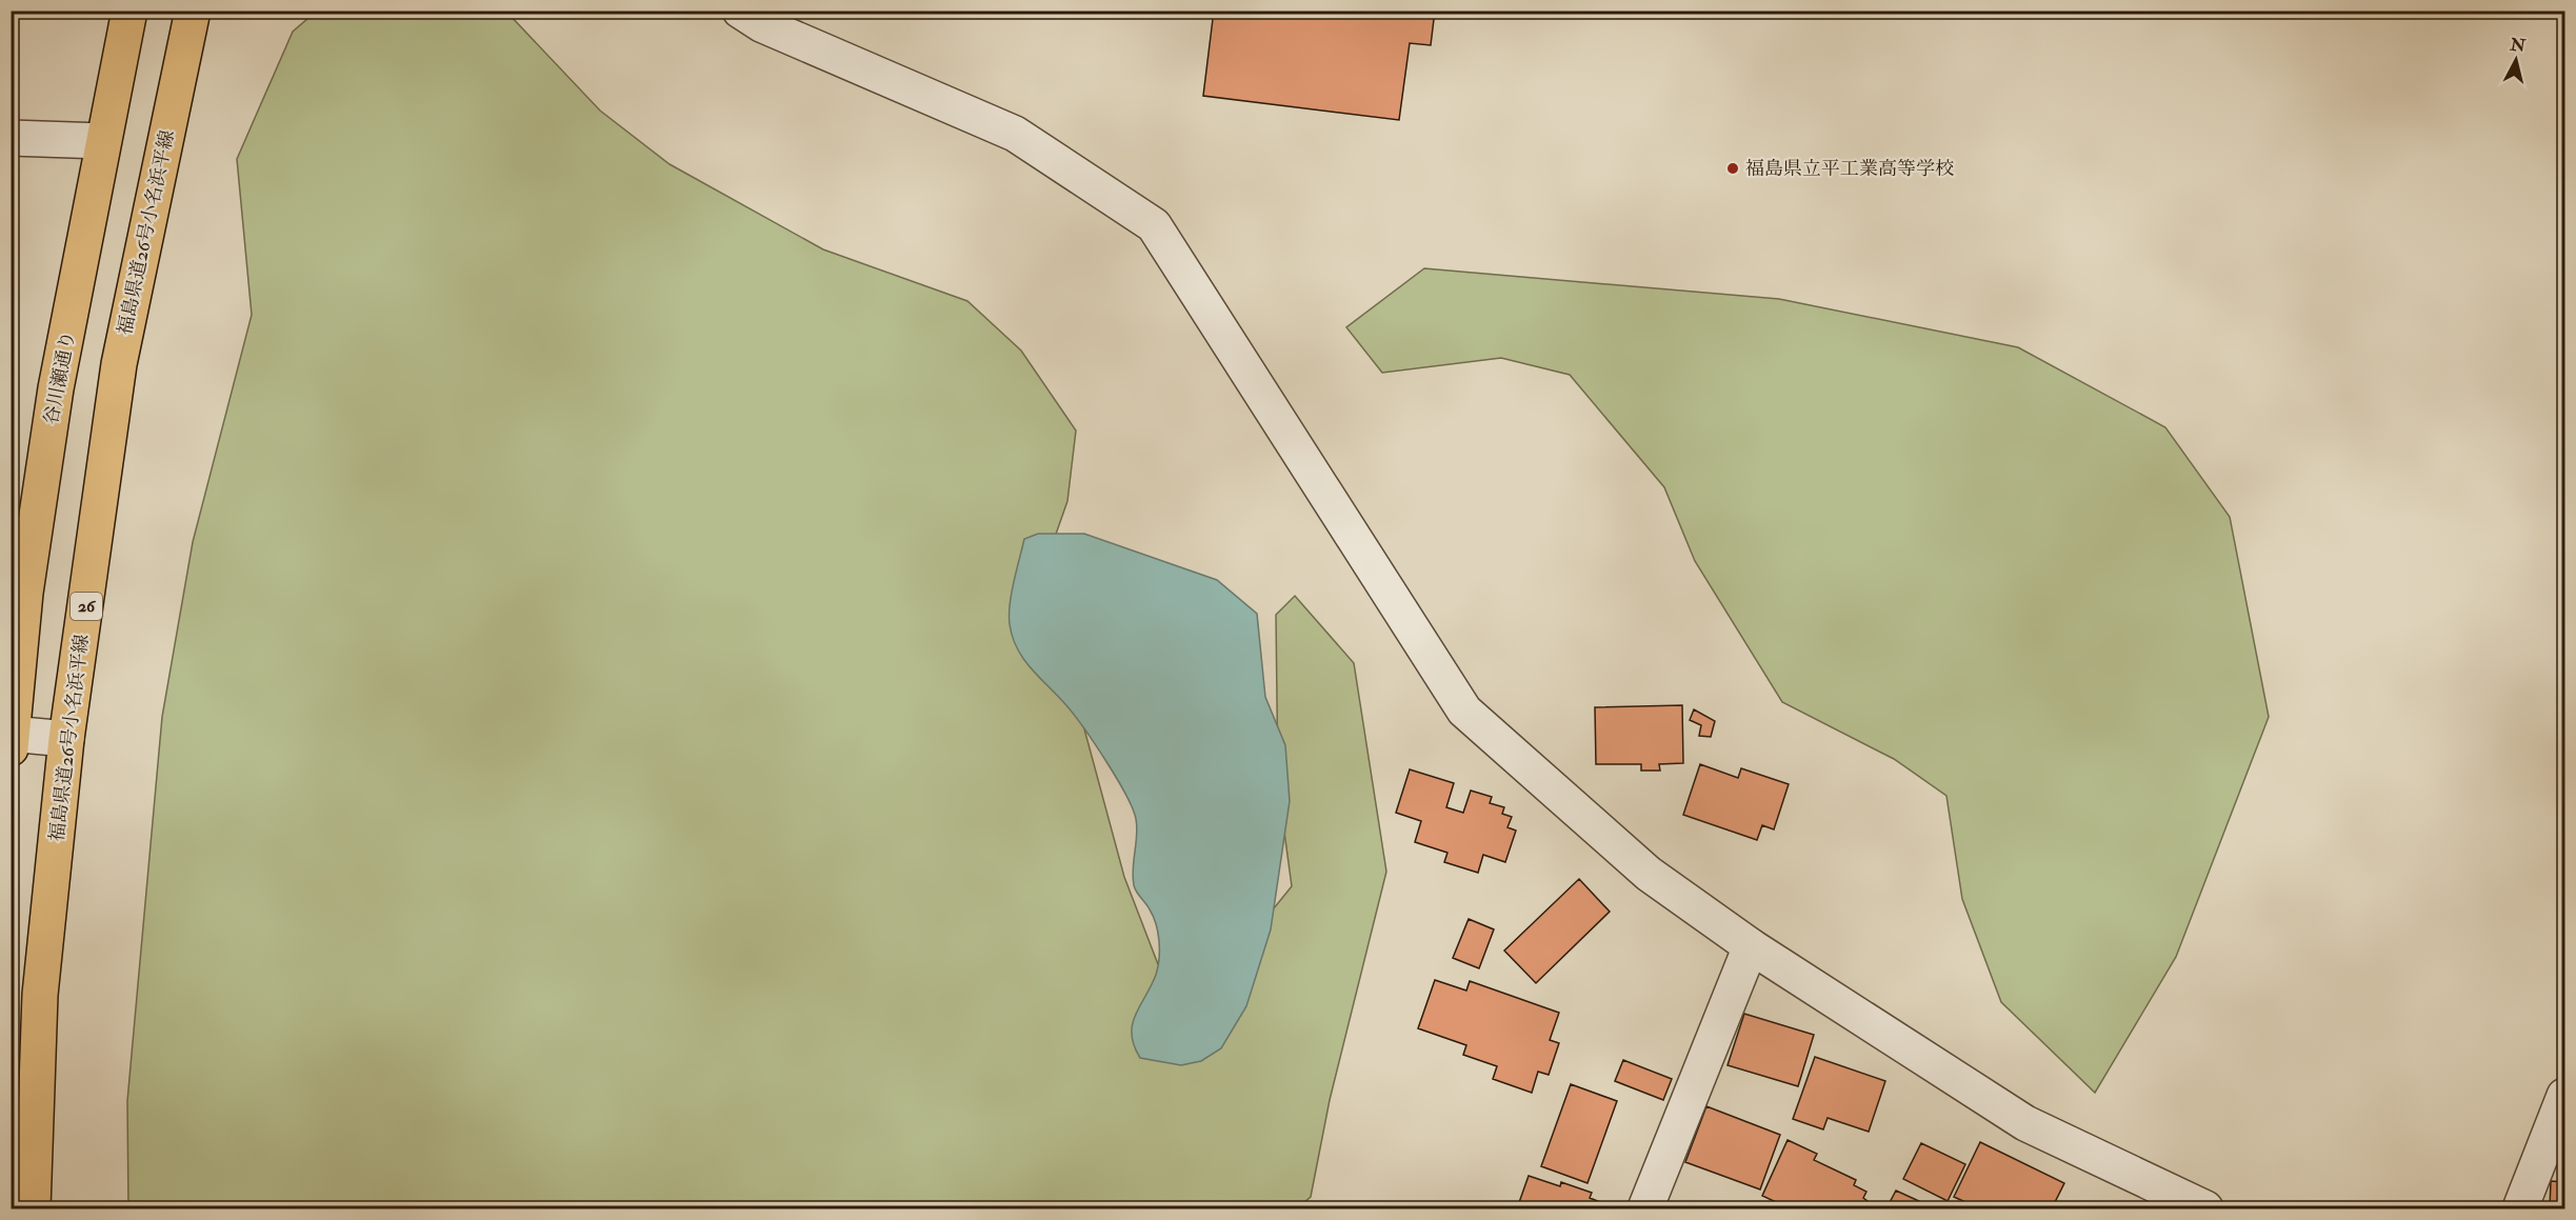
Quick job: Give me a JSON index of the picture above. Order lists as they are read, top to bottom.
{
  "streets": {
    "main road": ["福島県道26号小名浜平線", "谷川瀬通り", "26"]
  },
  "places": ["福島県立平工業高等学校"],
  "north": "top"
}
